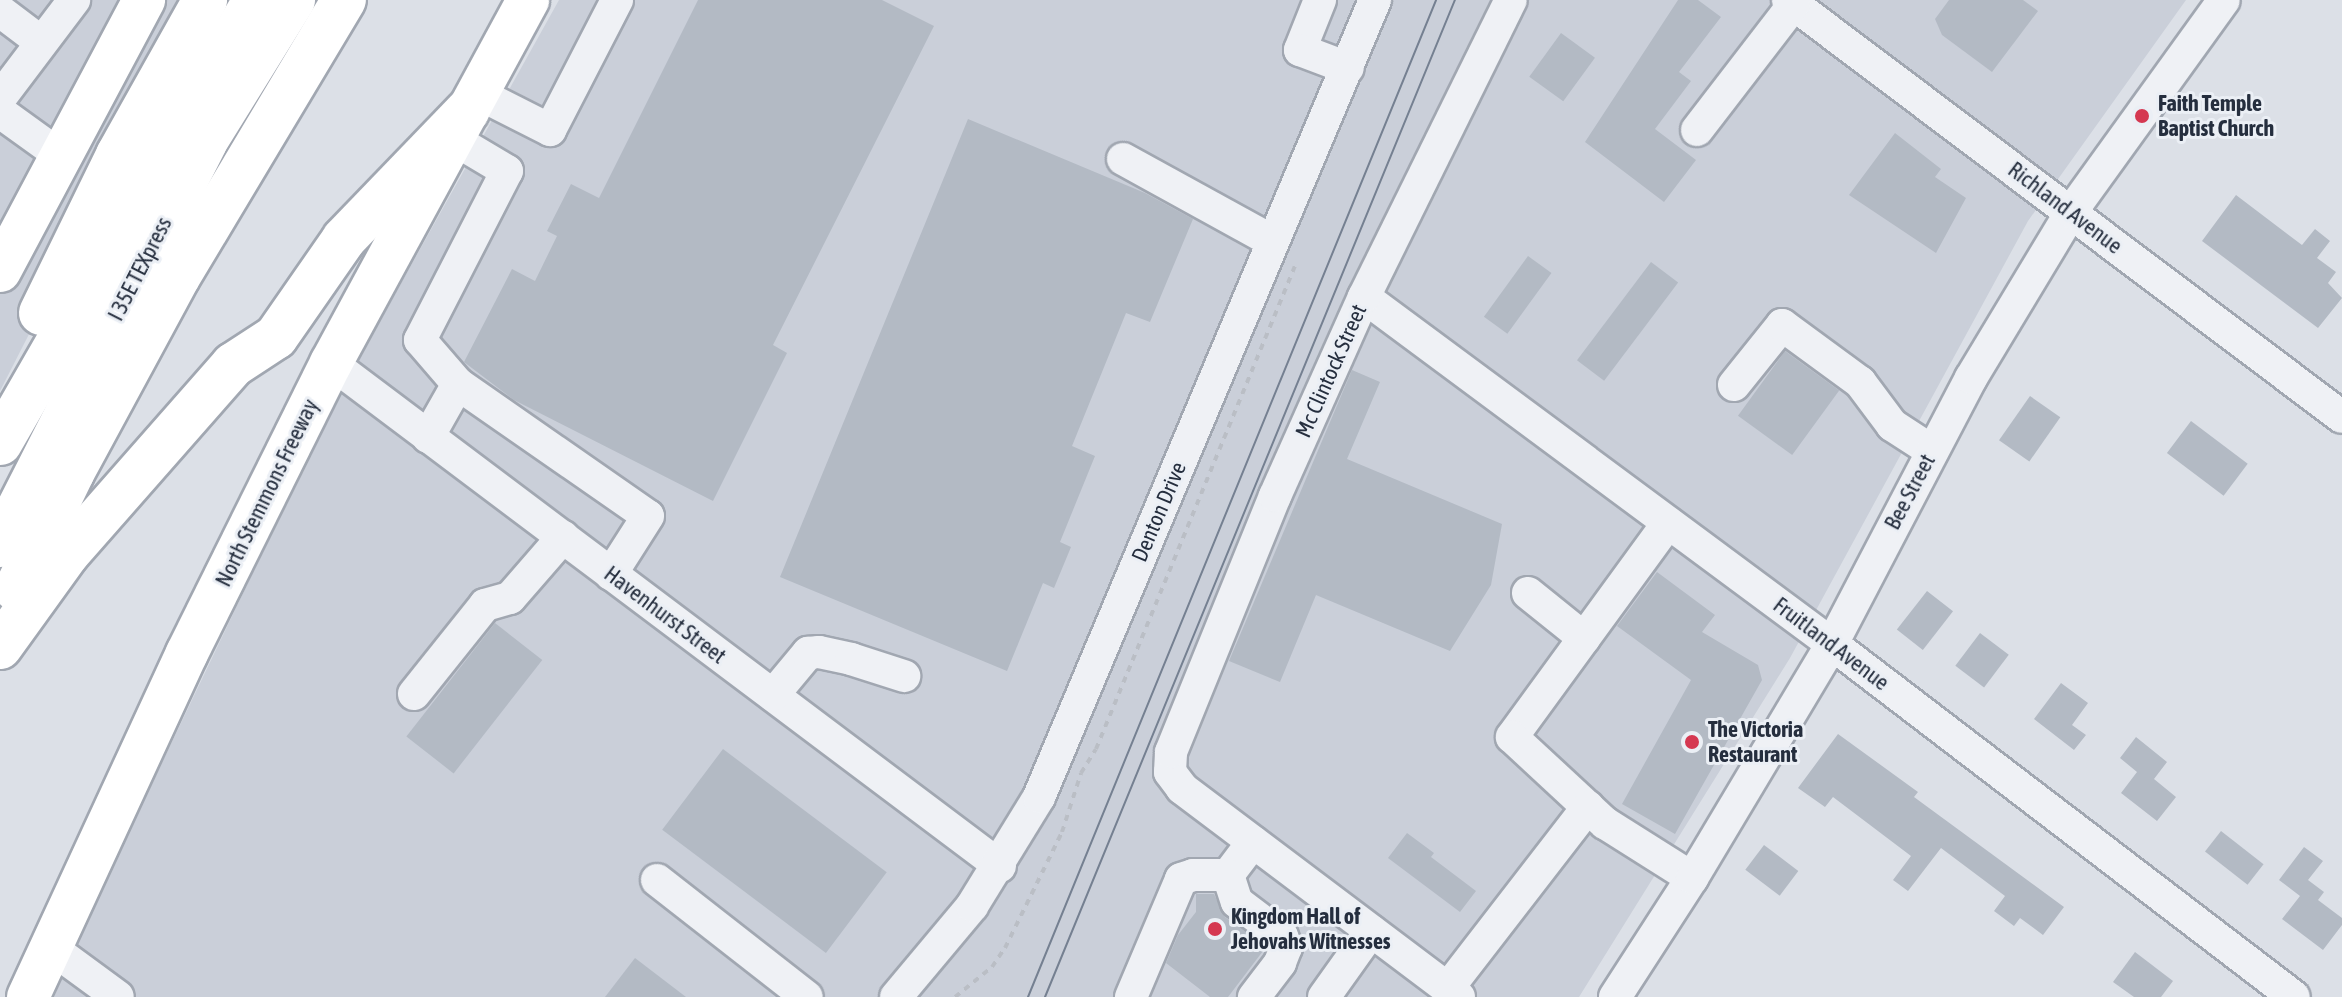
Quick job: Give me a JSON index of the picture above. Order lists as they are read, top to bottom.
{
  "streets": {
    "highway": ["I 35E TEXpress"],
    "main road": ["North Stemmons Freeway"],
    "street": [
      "Richland Avenue",
      "Mc Clintock Street",
      "Bee Street",
      "Denton Drive",
      "Havenhurst Street",
      "Fruitland Avenue"
    ]
  },
  "crossings": [
    ["Richland Avenue", "Bee Street"],
    ["Mc Clintock Street", "Fruitland Avenue"],
    ["Bee Street", "Fruitland Avenue"],
    ["North Stemmons Freeway", "Havenhurst Street"],
    ["Denton Drive", "Havenhurst Street"]
  ],
  "places": ["Faith Temple Baptist Church", "The Victoria Restaurant", "Kingdom Hall of Jehovahs Witnesses"]
}
